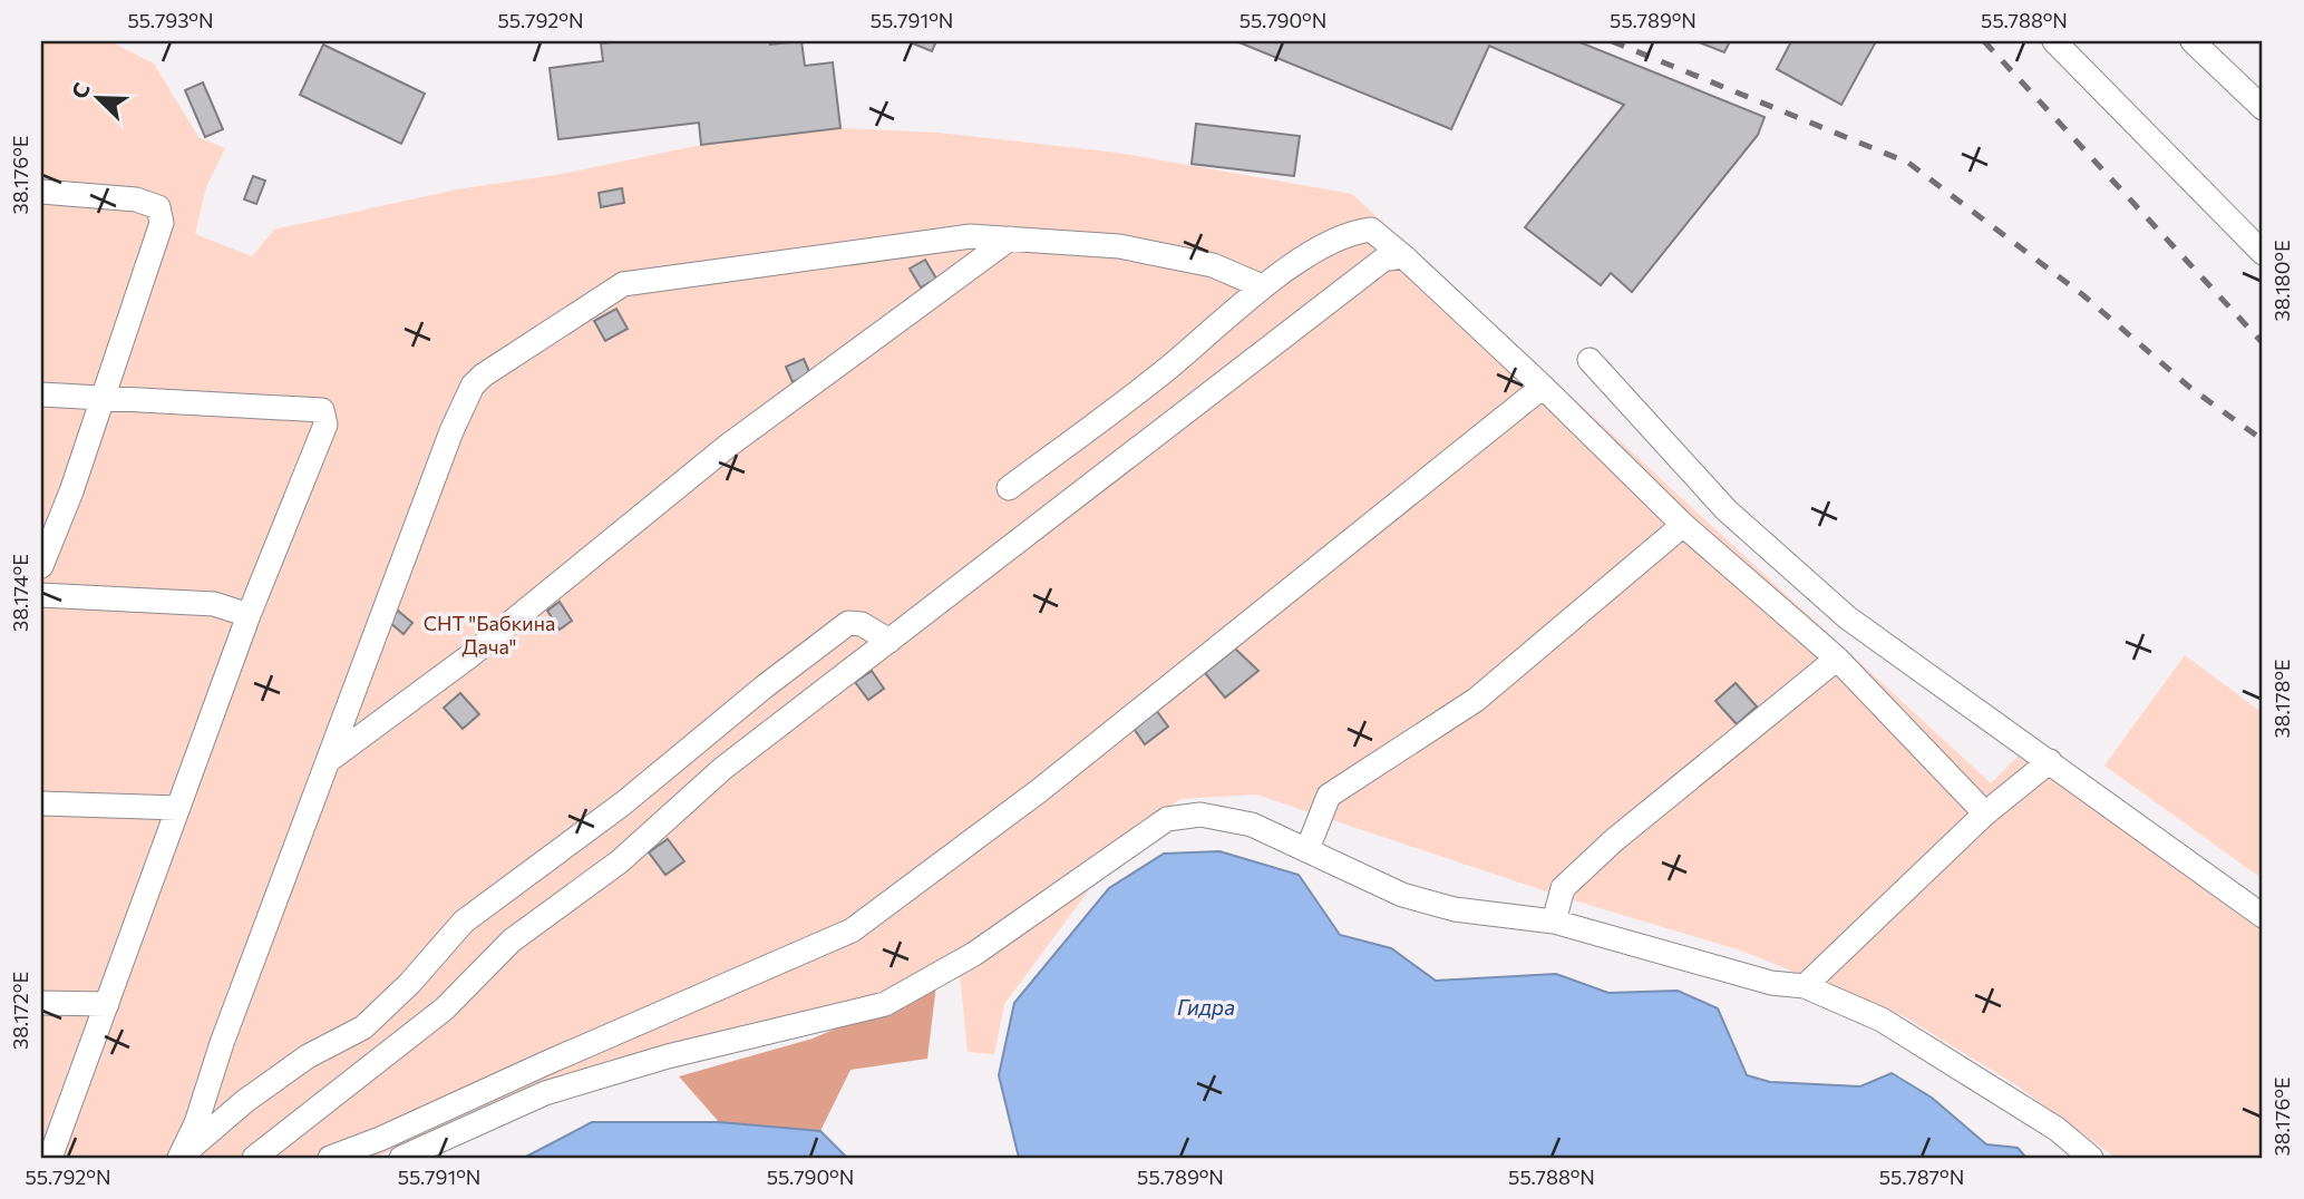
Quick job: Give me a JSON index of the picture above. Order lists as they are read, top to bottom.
{
  "water": ["Гидра"],
  "parks": ["СНТ \"Бабкина Дача\""],
  "north": "top left",
  "coordinates": [
    "55.793°N",
    "55.792°N",
    "55.791°N",
    "55.790°N",
    "55.789°N",
    "55.788°N",
    "38.176°E",
    "38.180°E",
    "38.174°E",
    "38.178°E",
    "38.172°E",
    "55.787°N"
  ]
}
